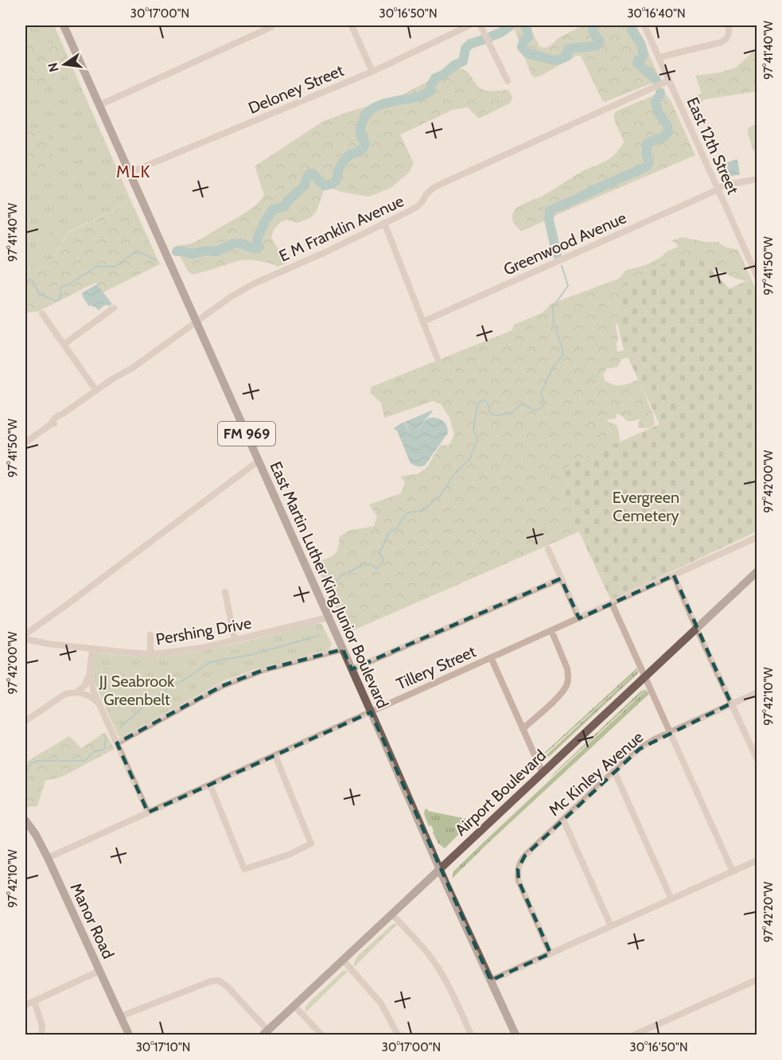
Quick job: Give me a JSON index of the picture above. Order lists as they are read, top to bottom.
{
  "streets": {
    "main road": [
      "FM 969",
      "East Martin Luther King Junior Boulevard",
      "Airport Boulevard",
      "Manor Road"
    ],
    "street": [
      "Deloney Street",
      "East 12th Street",
      "E M Franklin Avenue",
      "Greenwood Avenue",
      "Pershing Drive",
      "Tillery Street",
      "Mc Kinley Avenue"
    ]
  },
  "crossings": [
    ["Deloney Street", "East Martin Luther King Junior Boulevard"],
    ["East 12th Street", "E M Franklin Avenue"],
    ["East 12th Street", "Greenwood Avenue"],
    ["E M Franklin Avenue", "East Martin Luther King Junior Boulevard"],
    ["East Martin Luther King Junior Boulevard", "Pershing Drive"],
    ["East Martin Luther King Junior Boulevard", "Tillery Street"],
    ["East Martin Luther King Junior Boulevard", "Airport Boulevard"],
    ["Tillery Street", "Manor Road"]
  ],
  "districts": ["MLK"],
  "parks": ["Evergreen Cemetery", "JJ Seabrook Greenbelt"],
  "north": "left",
  "coordinates": [
    "30°17'00\"N",
    "30°16'50\"N",
    "30°16'40\"N",
    "97°41'40\"W",
    "97°41'50\"W",
    "97°42'00\"W",
    "97°42'10\"W",
    "97°42'20\"W",
    "30°17'10\"N"
  ]
}
